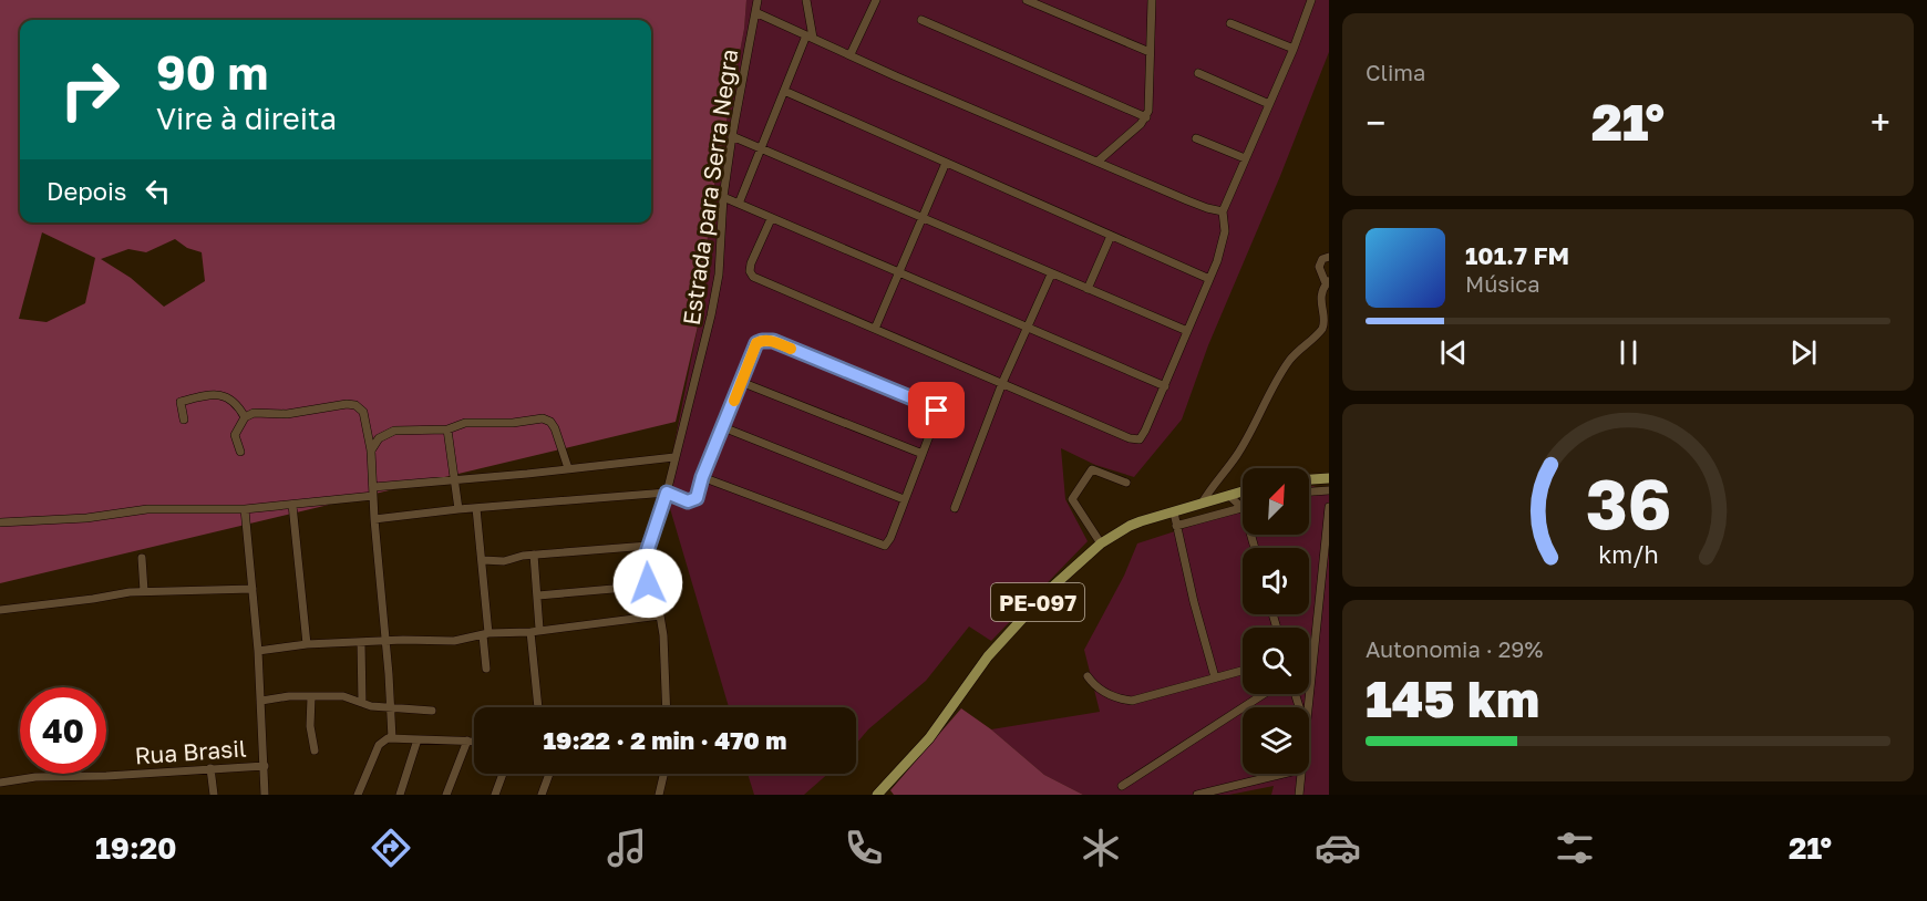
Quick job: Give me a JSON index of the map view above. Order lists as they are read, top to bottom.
{
  "streets": {
    "main road": ["PE-097"],
    "street": ["Estrada para Serra Negra", "Rua Brasil"]
  },
  "north": "top right",
  "page": {
    "tile": [
      "Clima",
      ["Autonomia · 29%", "145 km"]
    ],
    "turn": ["90 m", "Vire à direita"],
    "heat": ["−", "21°", "+"],
    "then": "Depois",
    "song": ["101.7 FM", "Música"],
    "limit": "40",
    "trip": "19:22 · 2 min · 470 m",
    "tabs": ["19:20", "21°"],
    "gauge": ["36", "km/h"]
  }
}
